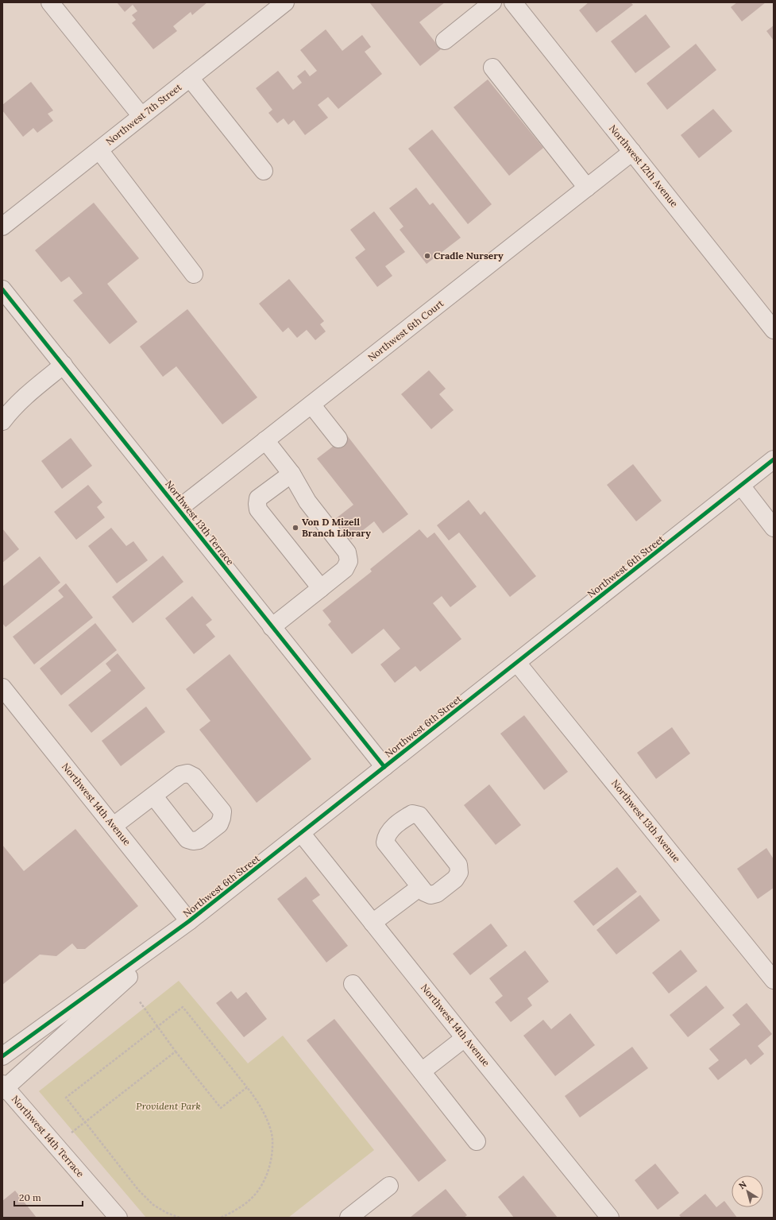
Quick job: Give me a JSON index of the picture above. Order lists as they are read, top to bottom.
{
  "streets": {
    "street": [
      "Northwest 7th Street",
      "Northwest 12th Avenue",
      "Northwest 6th Court",
      "Northwest 13th Terrace",
      "Northwest 6th Street",
      "Northwest 14th Avenue",
      "Northwest 13th Avenue",
      "Northwest 14th Terrace"
    ]
  },
  "crossings": [
    ["Northwest 12th Avenue", "Northwest 6th Court"],
    ["Northwest 6th Court", "Northwest 13th Terrace"],
    ["Northwest 13th Terrace", "Northwest 6th Street"],
    ["Northwest 6th Street", "Northwest 14th Avenue"],
    ["Northwest 6th Street", "Northwest 13th Avenue"],
    ["Northwest 6th Street", "Northwest 14th Terrace"]
  ],
  "parks": ["Provident Park"],
  "places": ["Cradle Nursery", "Von D Mizell Branch Library"],
  "scale_bar": "20 m",
  "north": "top left"
}
